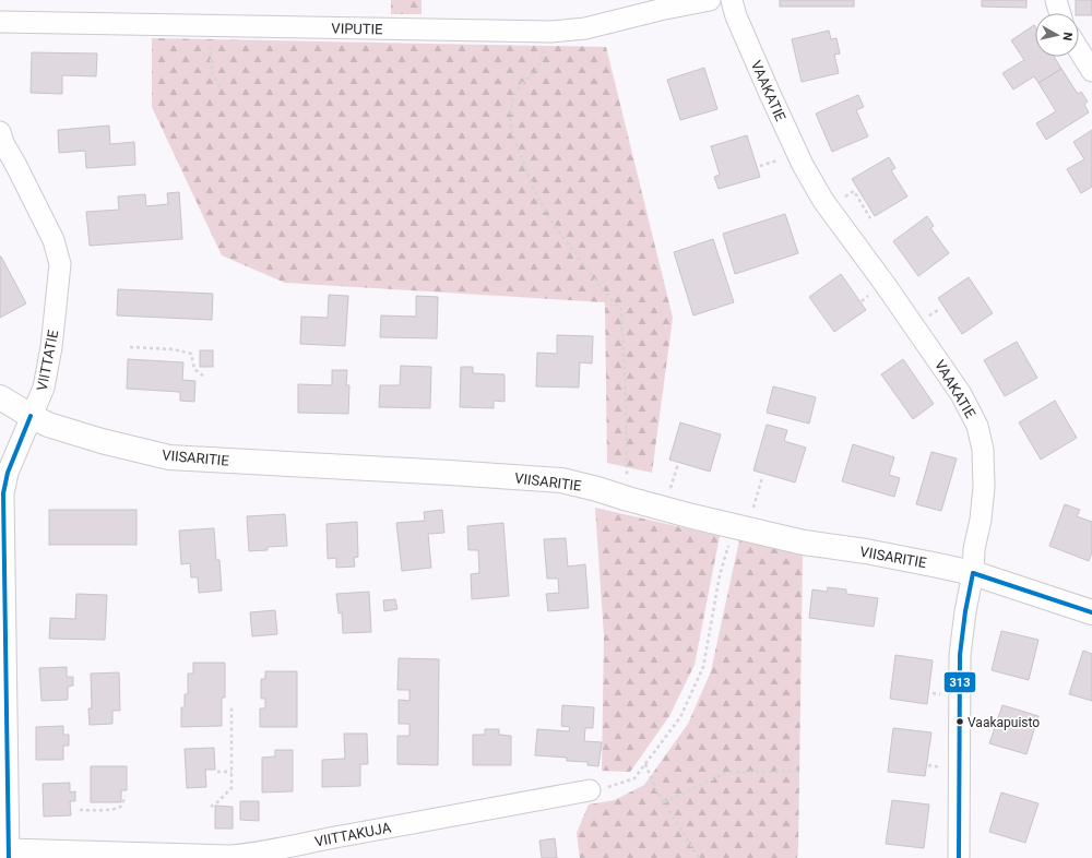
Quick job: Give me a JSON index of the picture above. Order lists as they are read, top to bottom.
{
  "streets": {
    "street": [
      "VIPUTIE",
      "VAAKATIE",
      "VIITTATIE",
      "VIISARITIE",
      "VIITTAKUJA"
    ]
  },
  "crossings": [
    ["VAAKATIE", "VIISARITIE"],
    ["VIITTATIE", "VIISARITIE"],
    ["VIITTATIE", "VIITTAKUJA"]
  ],
  "places": ["Vaakapuisto"],
  "lines": ["transit line 313"],
  "north": "right"
}
